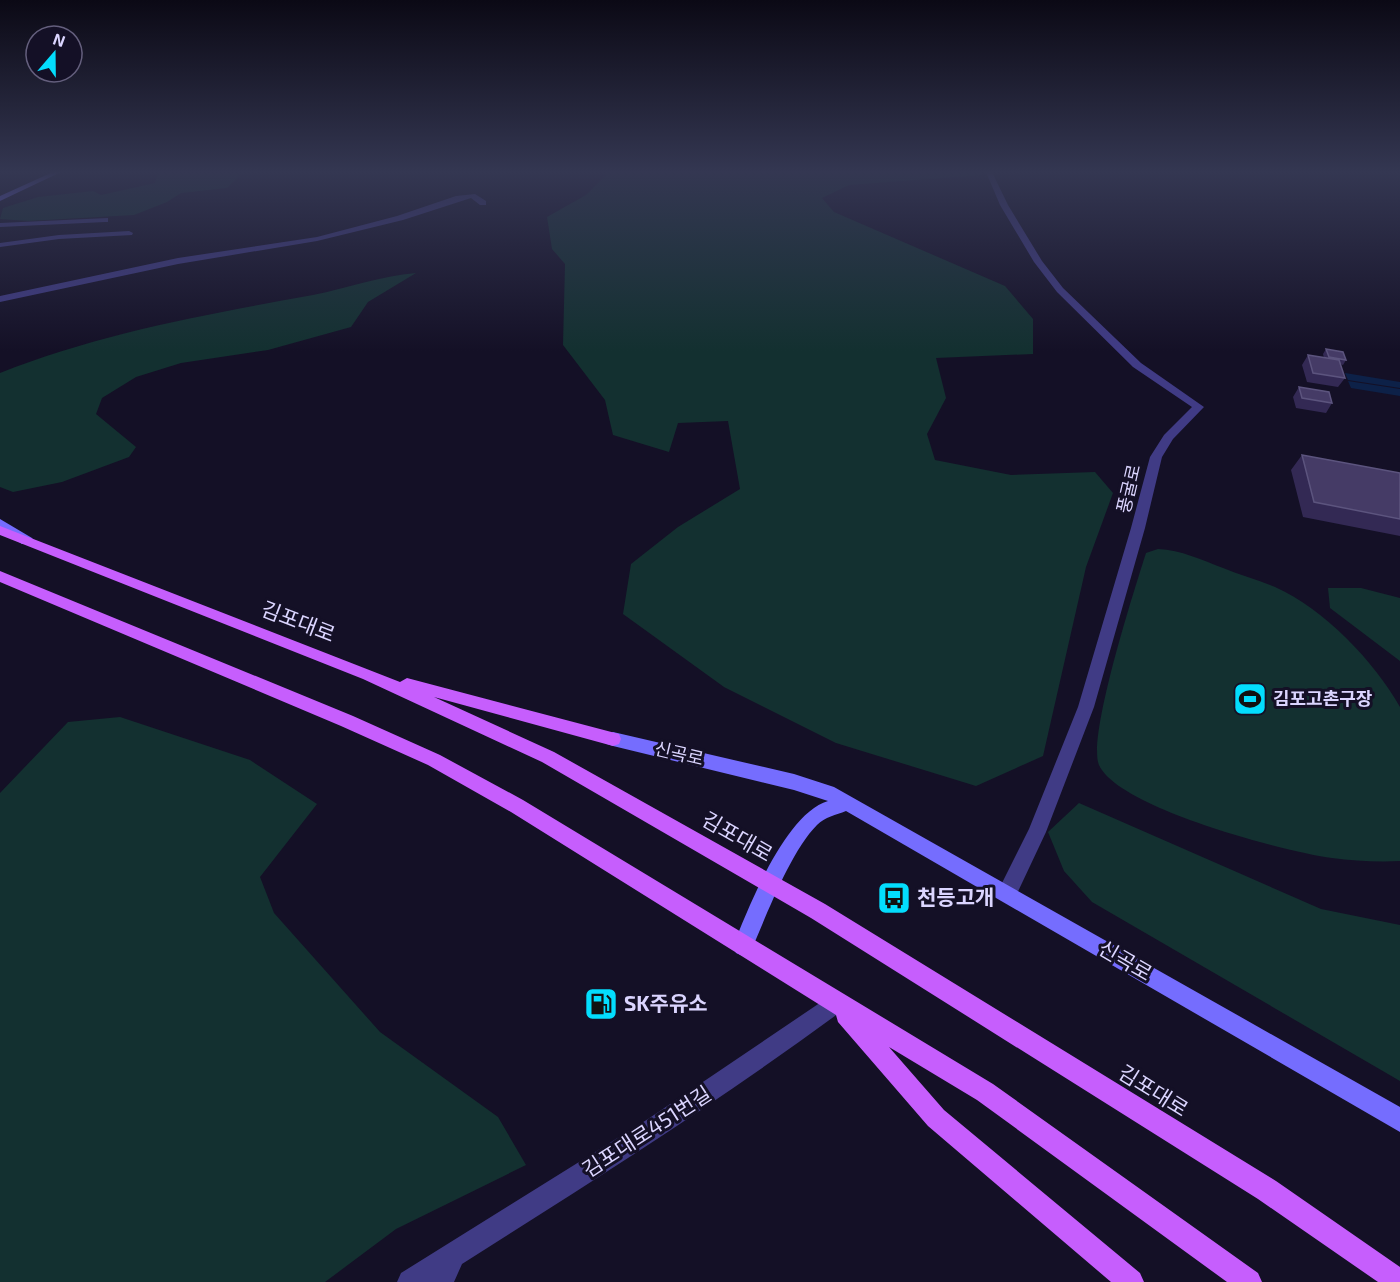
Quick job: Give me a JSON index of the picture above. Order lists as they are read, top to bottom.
{
  "streets": {
    "main road": ["김포대로"],
    "street": ["풍굴로", "신곡로", "김포대로451번길"]
  },
  "crossings": [
    ["풍굴로", "신곡로"]
  ],
  "places": {
    "sports": ["김포고촌구장"],
    "bus stop": ["천등고개"],
    "fuel station": ["SK주유소"]
  },
  "north": "top"
}
